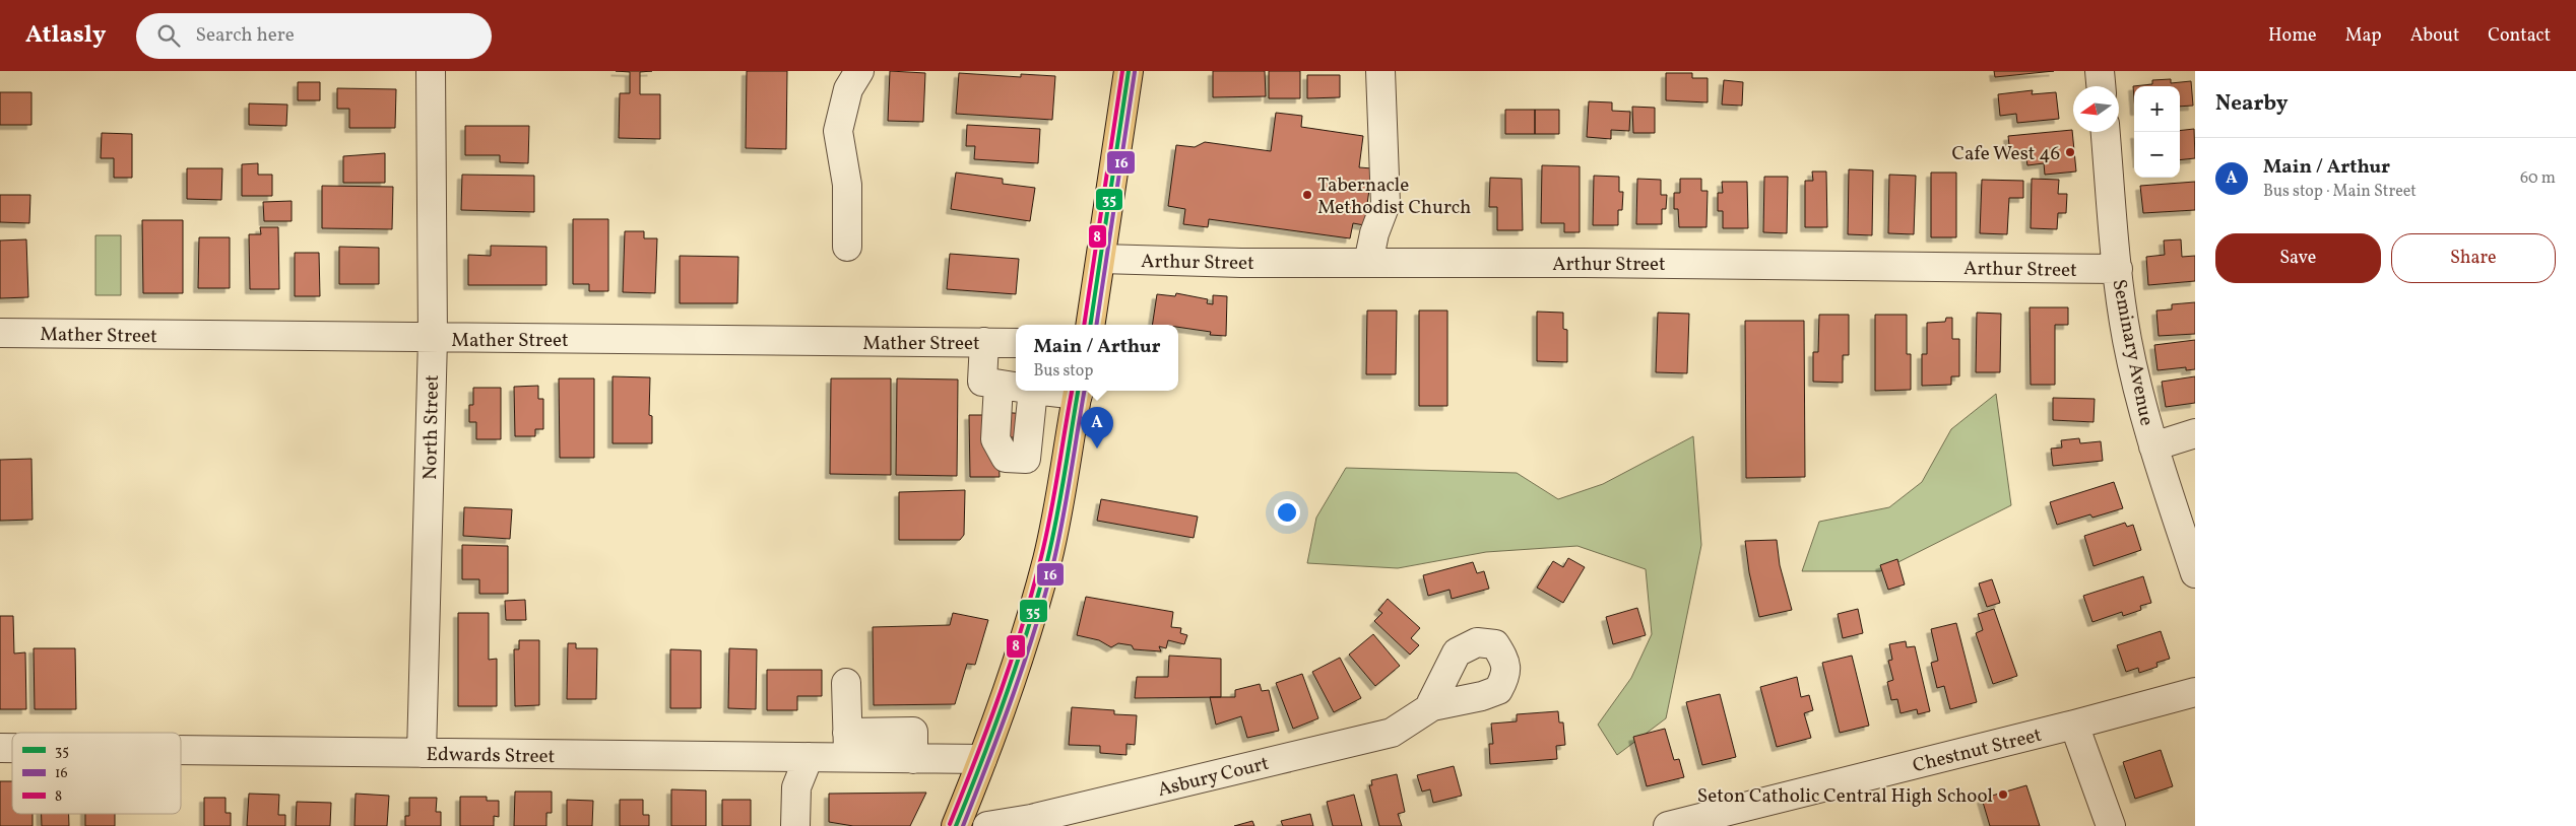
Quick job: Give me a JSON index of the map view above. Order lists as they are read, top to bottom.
{
  "streets": {
    "street": [
      "Arthur Street",
      "Mather Street",
      "Seminary Avenue",
      "North Street",
      "Chestnut Street",
      "Edwards Street",
      "Asbury Court"
    ]
  },
  "crossings": [
    ["Arthur Street", "Seminary Avenue"],
    ["Mather Street", "North Street"],
    ["North Street", "Edwards Street"]
  ],
  "places": ["Cafe West 46", "Tabernacle Methodist Church", "Seton Catholic Central High School"],
  "lines": ["transit line 35", "transit line 8", "transit line 16"],
  "legend": ["35", "16", "8"],
  "north": "left",
  "page": {
    "header": "Atlasly",
    "search": "Search here",
    "nav": [
      "Home",
      "Map",
      "About",
      "Contact"
    ],
    "heading": "Nearby",
    "map_buttons": ["+", "−"],
    "list": [
      {
        "mark": "A",
        "name": "Main / Arthur",
        "note": "Bus stop · Main Street",
        "value": "60 m"
      }
    ],
    "buttons": ["Save", "Share"],
    "popup": ["Main / Arthur", "Bus stop"],
    "pins": "A"
  }
}
